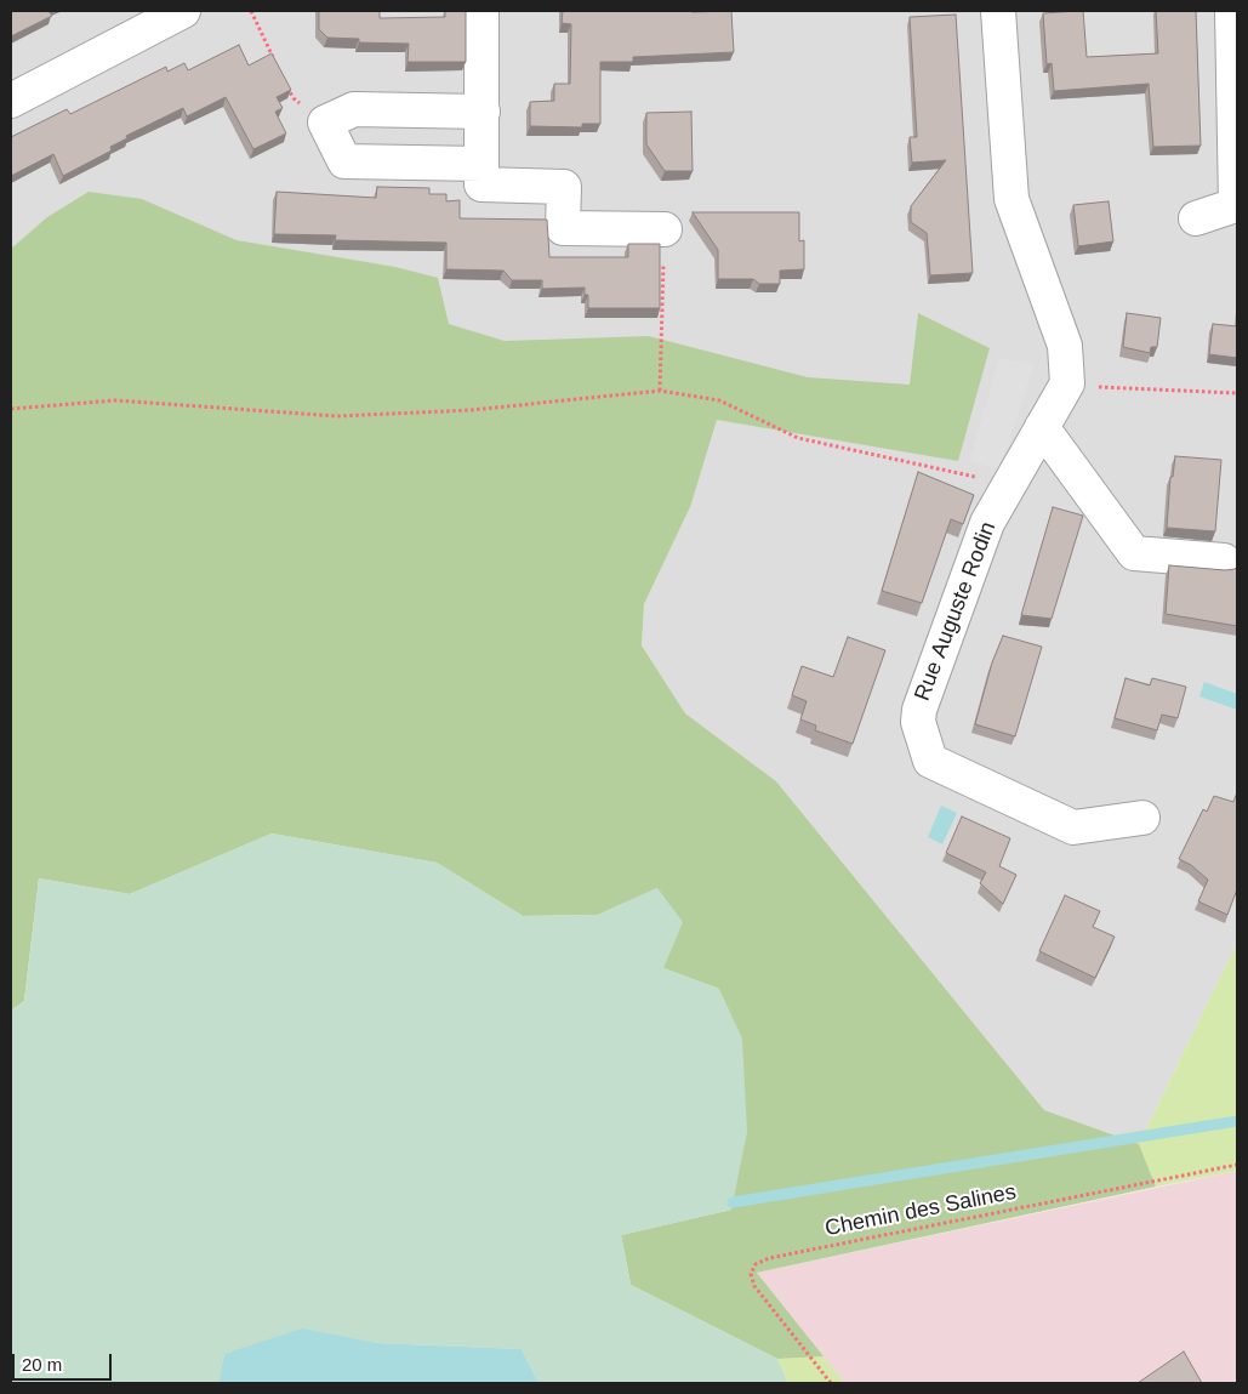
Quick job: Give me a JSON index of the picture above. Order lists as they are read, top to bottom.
{
  "streets": {
    "street": ["Rue Auguste Rodin"],
    "path": ["Chemin des Salines"]
  },
  "scale_bar": "20 m"
}
